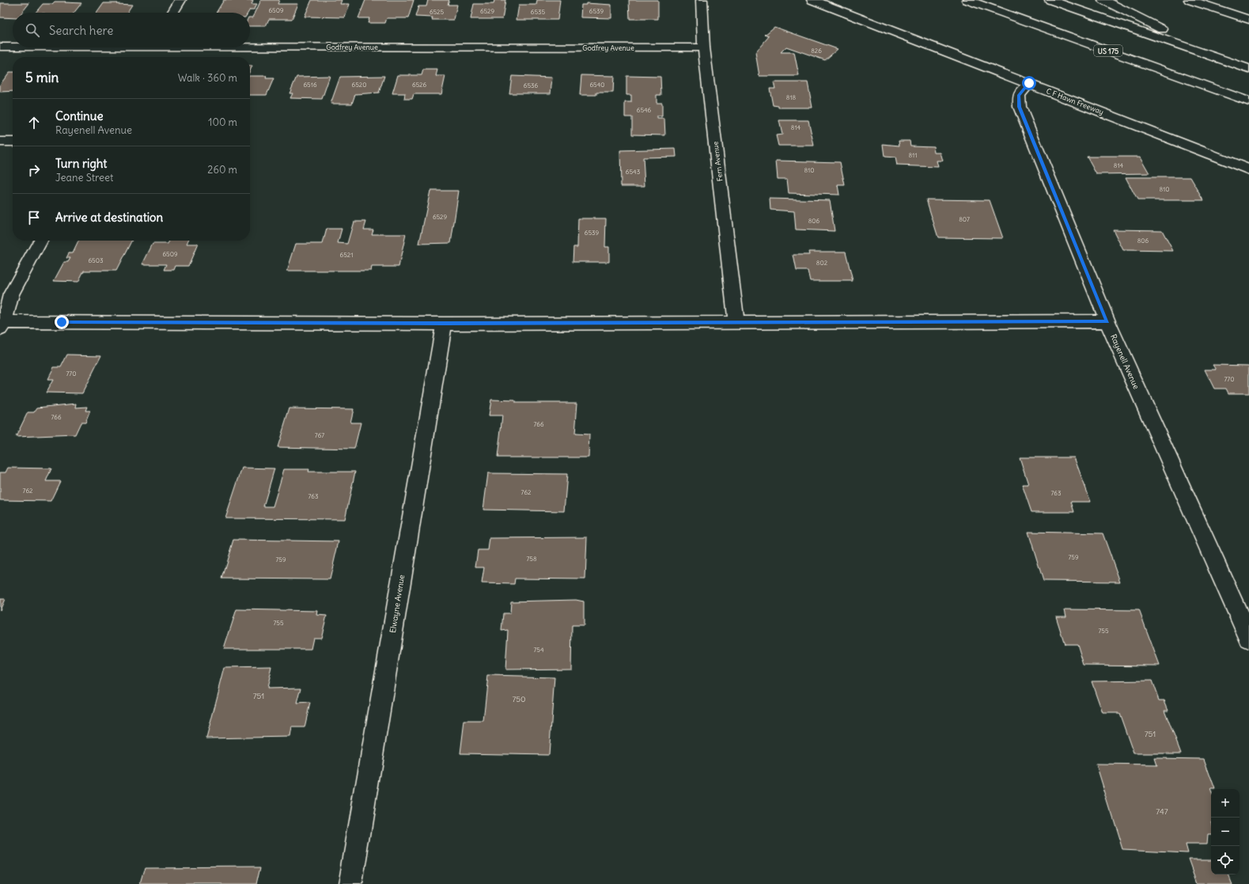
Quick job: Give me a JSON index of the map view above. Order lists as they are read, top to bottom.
{
  "streets": {
    "main road": [
      "Godfrey Avenue",
      "US 175",
      "C F Hawn Freeway",
      "Fern Avenue",
      "Rayenell Avenue",
      "Elwayne Avenue"
    ]
  },
  "crossings": [
    ["Godfrey Avenue", "Fern Avenue"],
    ["C F Hawn Freeway", "Rayenell Avenue"]
  ],
  "house_numbers": [
    "6509",
    "6529",
    "6539",
    "6525",
    "6535",
    "826",
    "6516",
    "6520",
    "6526",
    "6540",
    "6536",
    "818",
    "6546",
    "814",
    "811",
    "814",
    "810",
    "6543",
    "810",
    "6529",
    "807",
    "806",
    "6539",
    "806",
    "6509",
    "6521",
    "6503",
    "802",
    "770",
    "770",
    "766",
    "766",
    "767",
    "762",
    "762",
    "763",
    "763",
    "759",
    "758",
    "759",
    "755",
    "755",
    "754",
    "751",
    "750",
    "751",
    "747"
  ],
  "page": {
    "search": "Search here",
    "heading": ["5 min", "Walk · 360 m"],
    "list": [
      ["Continue", "Rayenell Avenue", "100 m"],
      ["Turn right", "Jeane Street", "260 m"],
      "Arrive at destination"
    ],
    "map_buttons": ["+", "−"]
  }
}
